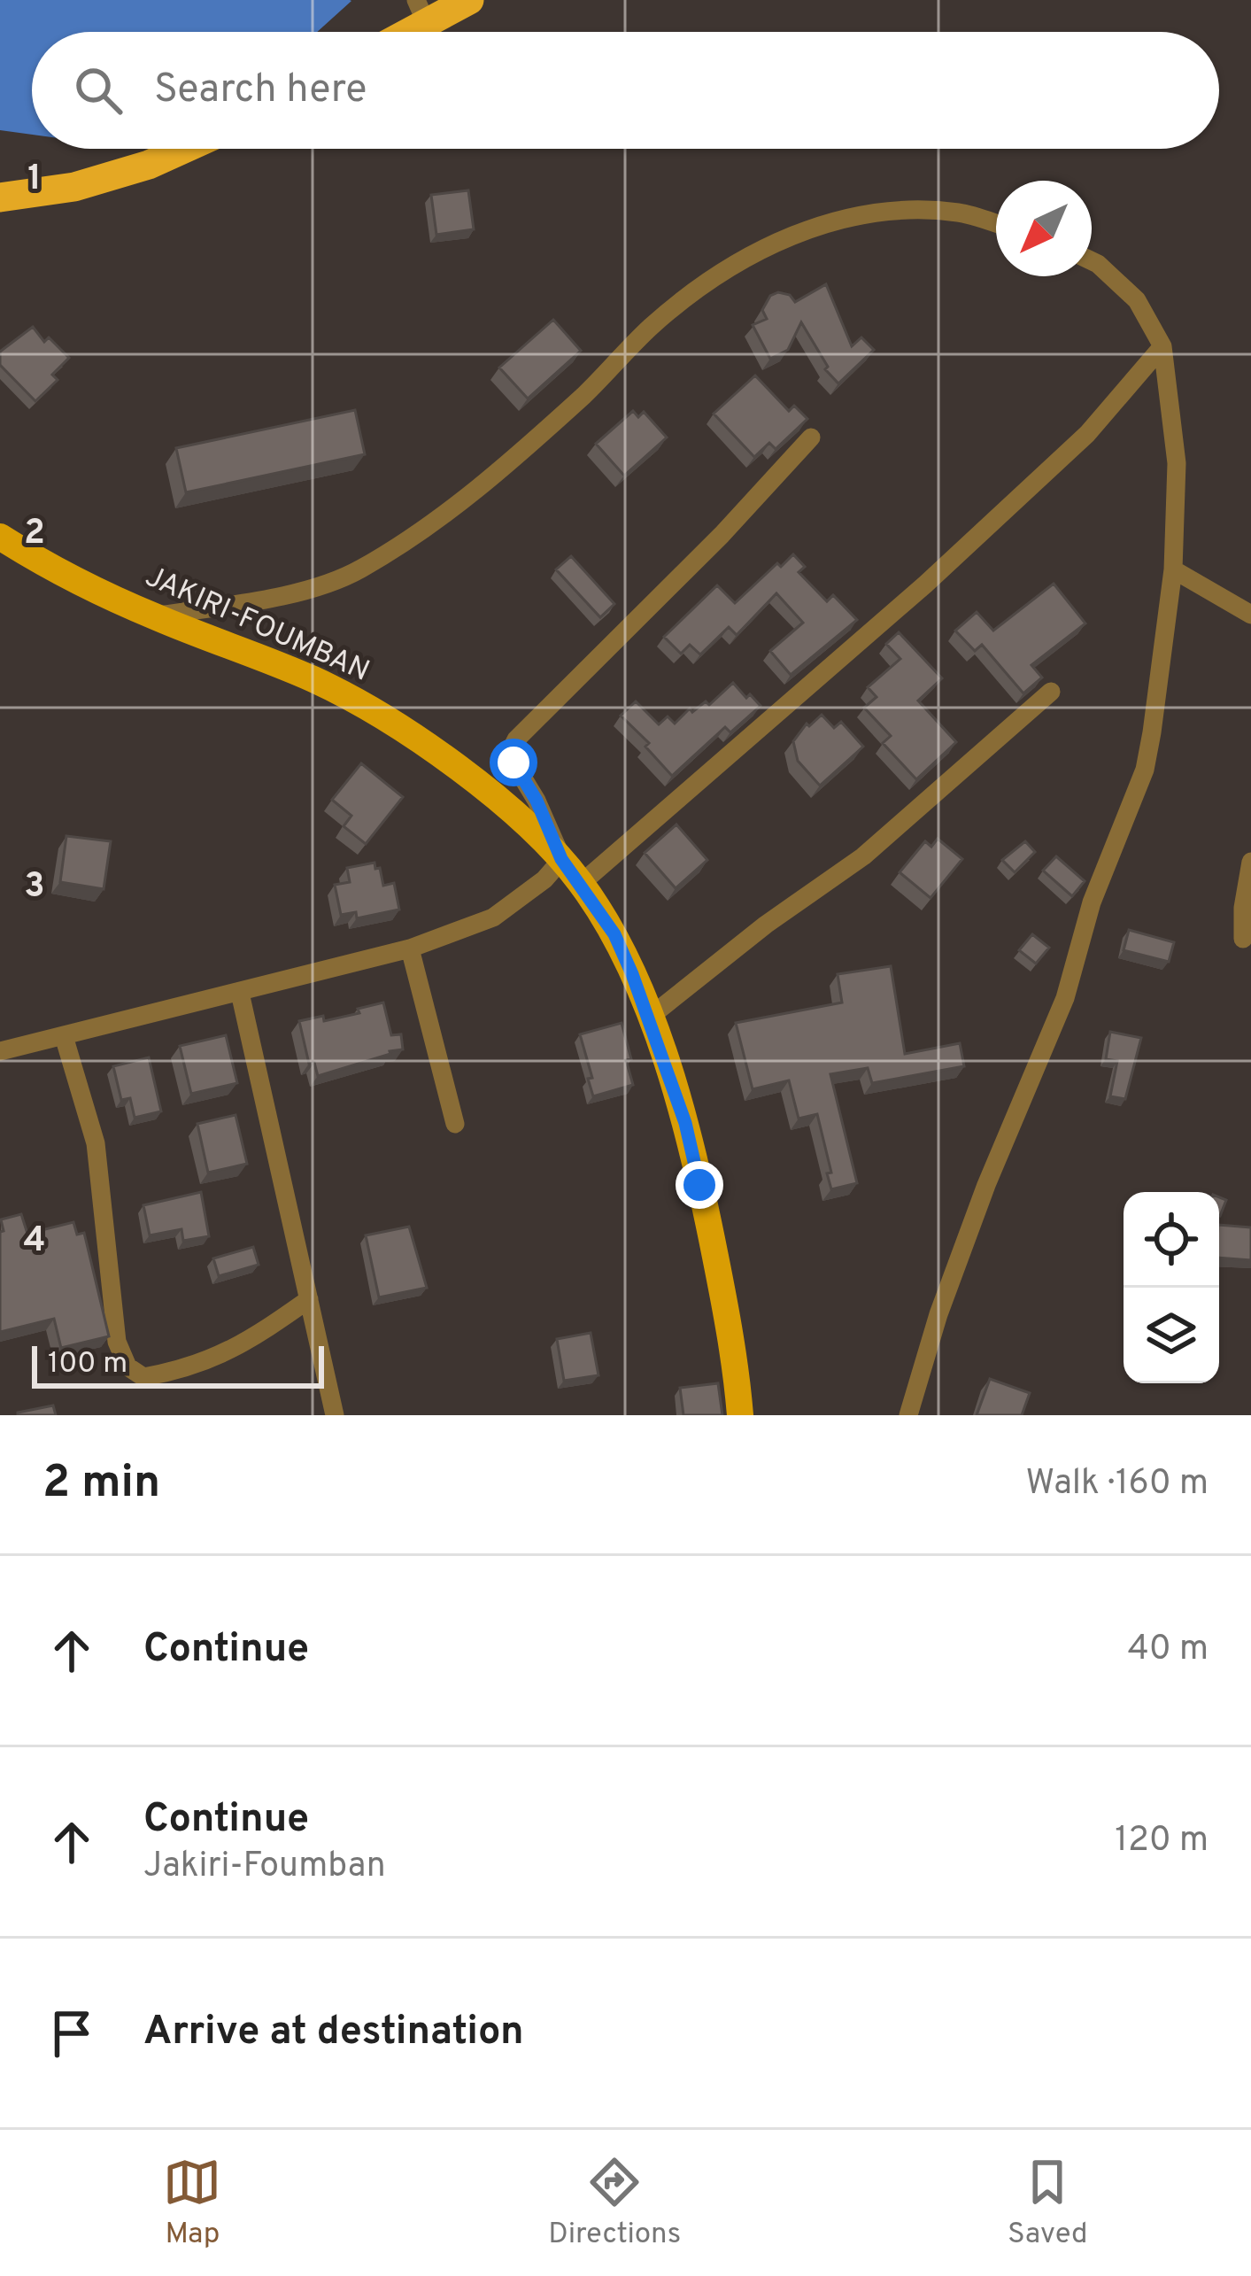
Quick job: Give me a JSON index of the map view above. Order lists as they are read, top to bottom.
{
  "streets": {
    "main road": ["JAKIRI-FOUMBAN"]
  },
  "scale_bar": "100 m",
  "north": "bottom left",
  "page": {
    "search": "Search here",
    "scale": "100 m",
    "heading": ["2 min", "Walk · 160 m"],
    "list": [
      ["Continue", "40 m"],
      ["Continue", "Jakiri-Foumban", "120 m"],
      "Arrive at destination"
    ],
    "nav": ["Map", "Directions", "Saved"]
  },
  "grid": {
    "rows": [
      "1",
      "2",
      "3",
      "4"
    ]
  }
}
